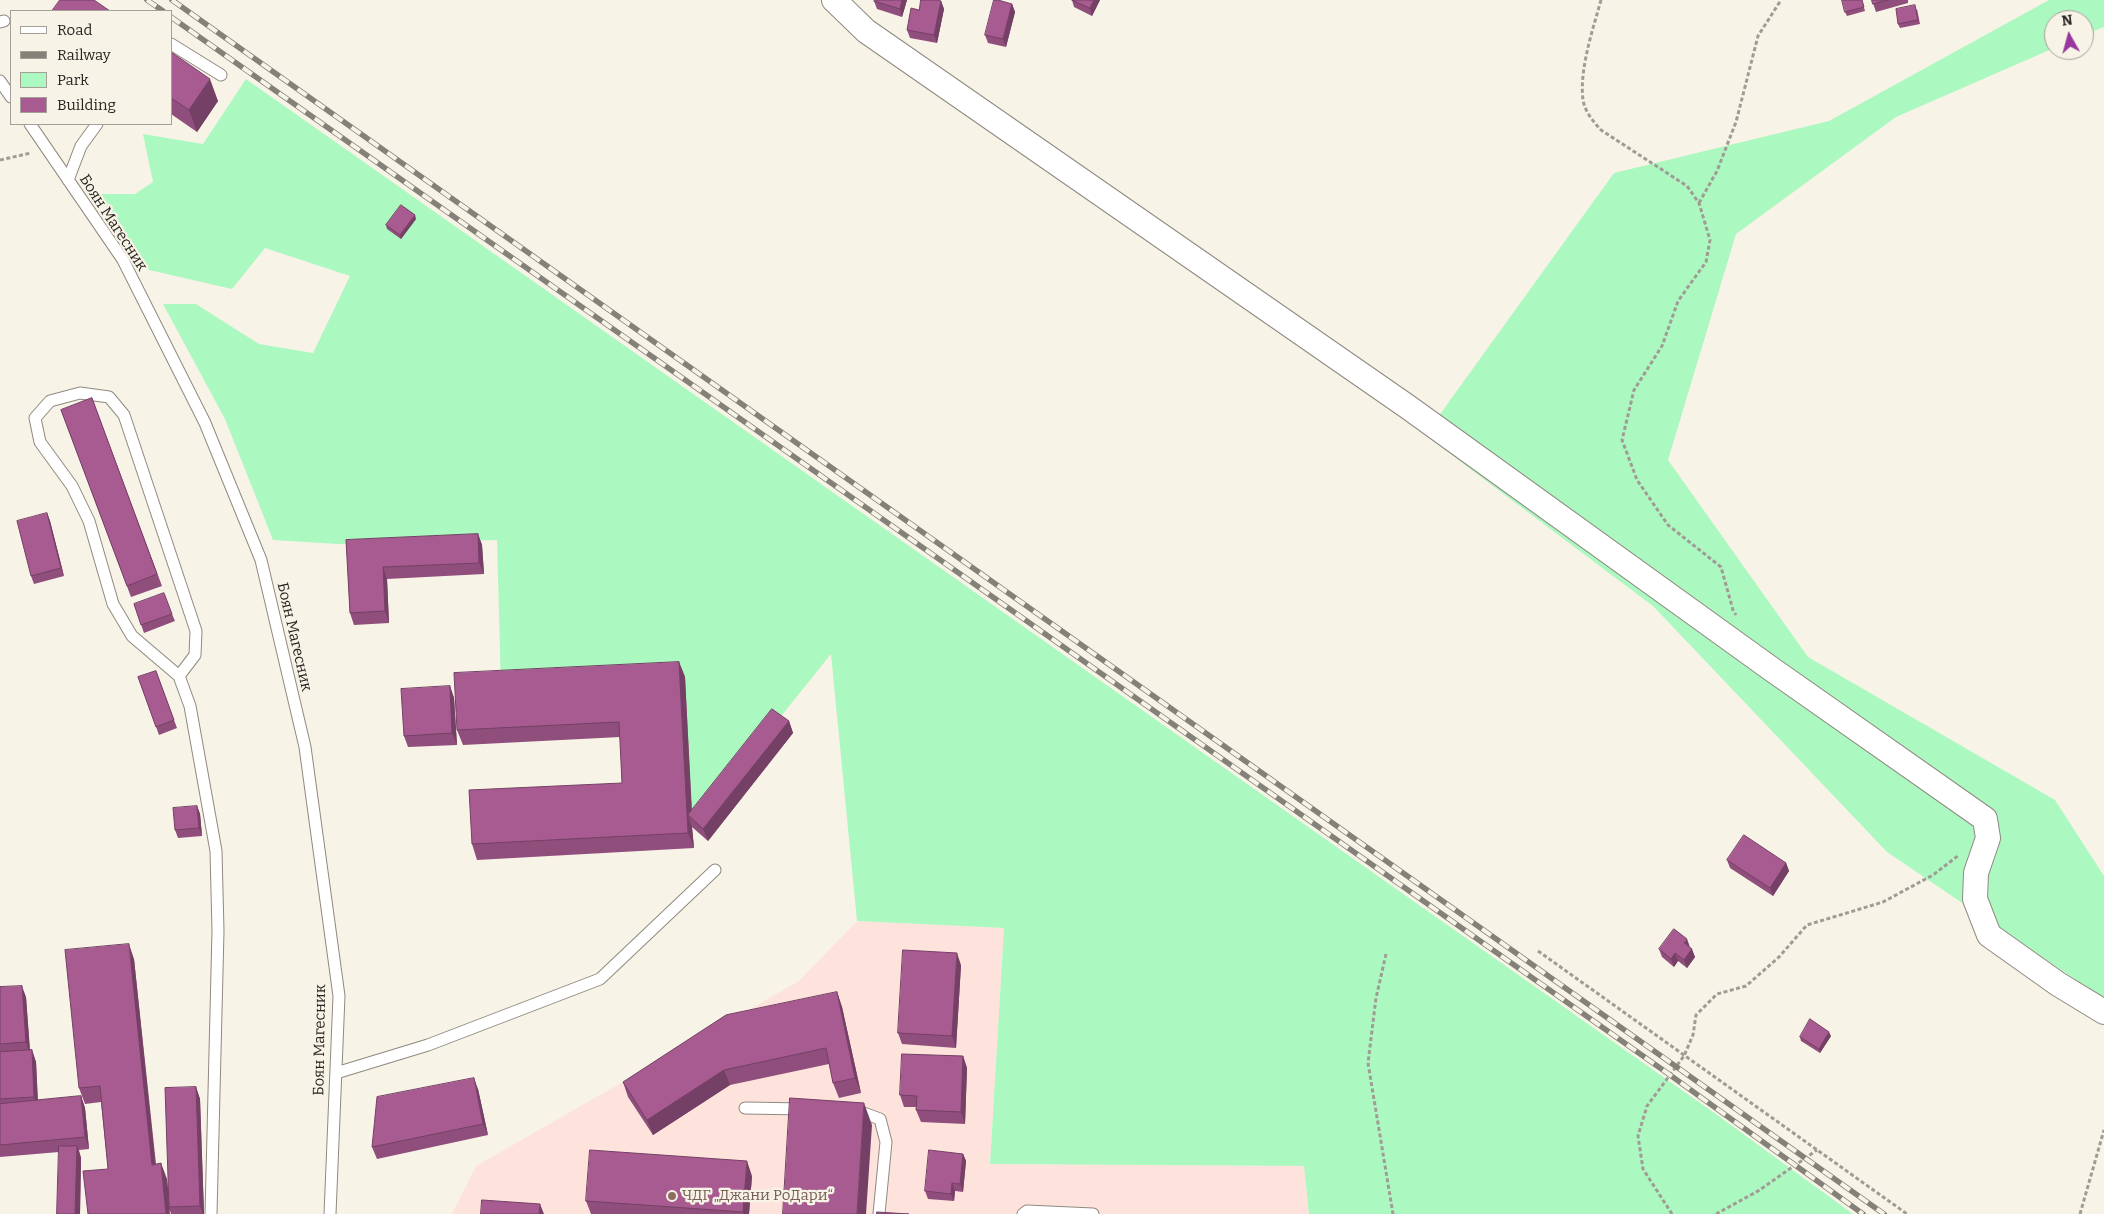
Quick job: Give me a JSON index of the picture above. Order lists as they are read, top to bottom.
{
  "streets": {
    "lane": ["Боян Магесник"]
  },
  "places": ["ЧДГ „Джани РоДари“"],
  "legend": [
    "Road",
    "Railway",
    "Park",
    "Building"
  ],
  "north": "top"
}
